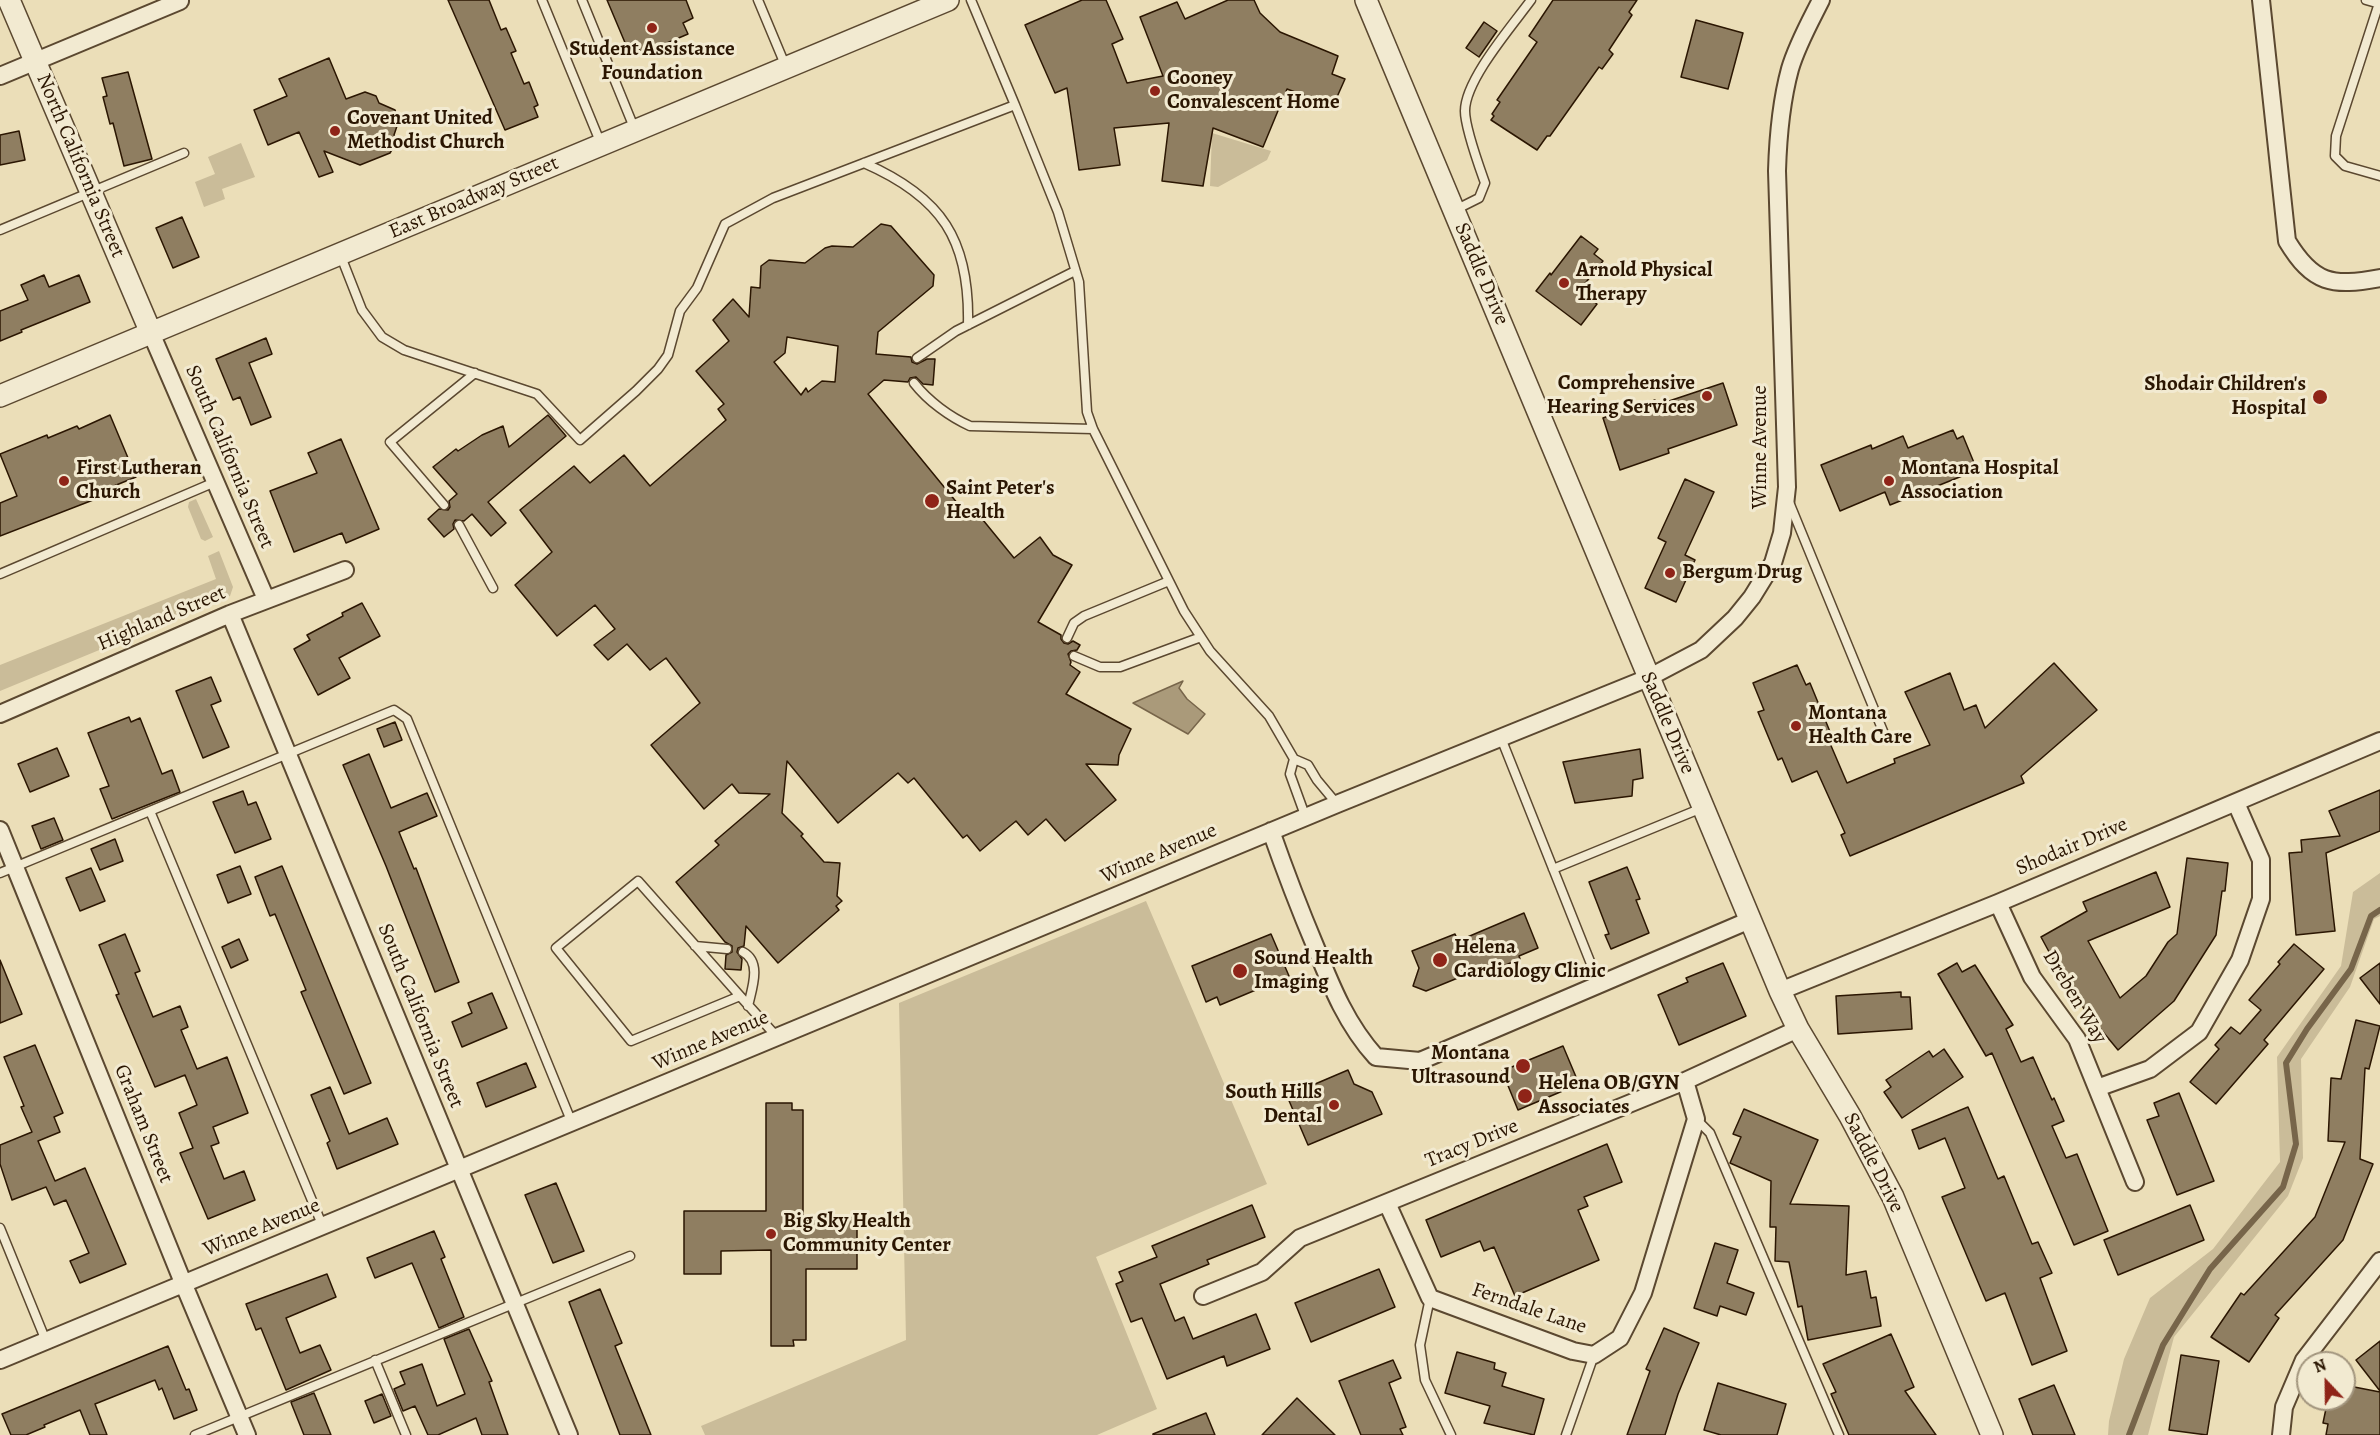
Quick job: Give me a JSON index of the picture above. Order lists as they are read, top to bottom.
{
  "streets": {
    "street": [
      "North California Street",
      "East Broadway Street",
      "Saddle Drive",
      "Winne Avenue",
      "South California Street",
      "Highland Street",
      "Shodair Drive",
      "Dreben Way",
      "Graham Street",
      "Tracy Drive",
      "Ferndale Lane"
    ]
  },
  "crossings": [
    ["North California Street", "East Broadway Street"],
    ["North California Street", "South California Street"],
    ["East Broadway Street", "South California Street"],
    ["Saddle Drive", "Winne Avenue"],
    ["Saddle Drive", "Shodair Drive"],
    ["Saddle Drive", "Tracy Drive"],
    ["Winne Avenue", "South California Street"],
    ["Winne Avenue", "Graham Street"],
    ["South California Street", "Highland Street"],
    ["Shodair Drive", "Dreben Way"]
  ],
  "places": [
    "Student Assistance Foundation",
    "Cooney Convalescent Home",
    "Covenant United Methodist Church",
    "Arnold Physical Therapy",
    "Comprehensive Hearing Services",
    "Shodair Children's Hospital",
    "First Lutheran Church",
    "Montana Hospital Association",
    "Saint Peter's Health",
    "Bergum Drug",
    "Montana Health Care",
    "Helena Cardiology Clinic",
    "Sound Health Imaging",
    "Montana Ultrasound",
    "Helena OB/GYN Associates",
    "South Hills Dental",
    "Big Sky Health Community Center"
  ],
  "north": "top"
}
